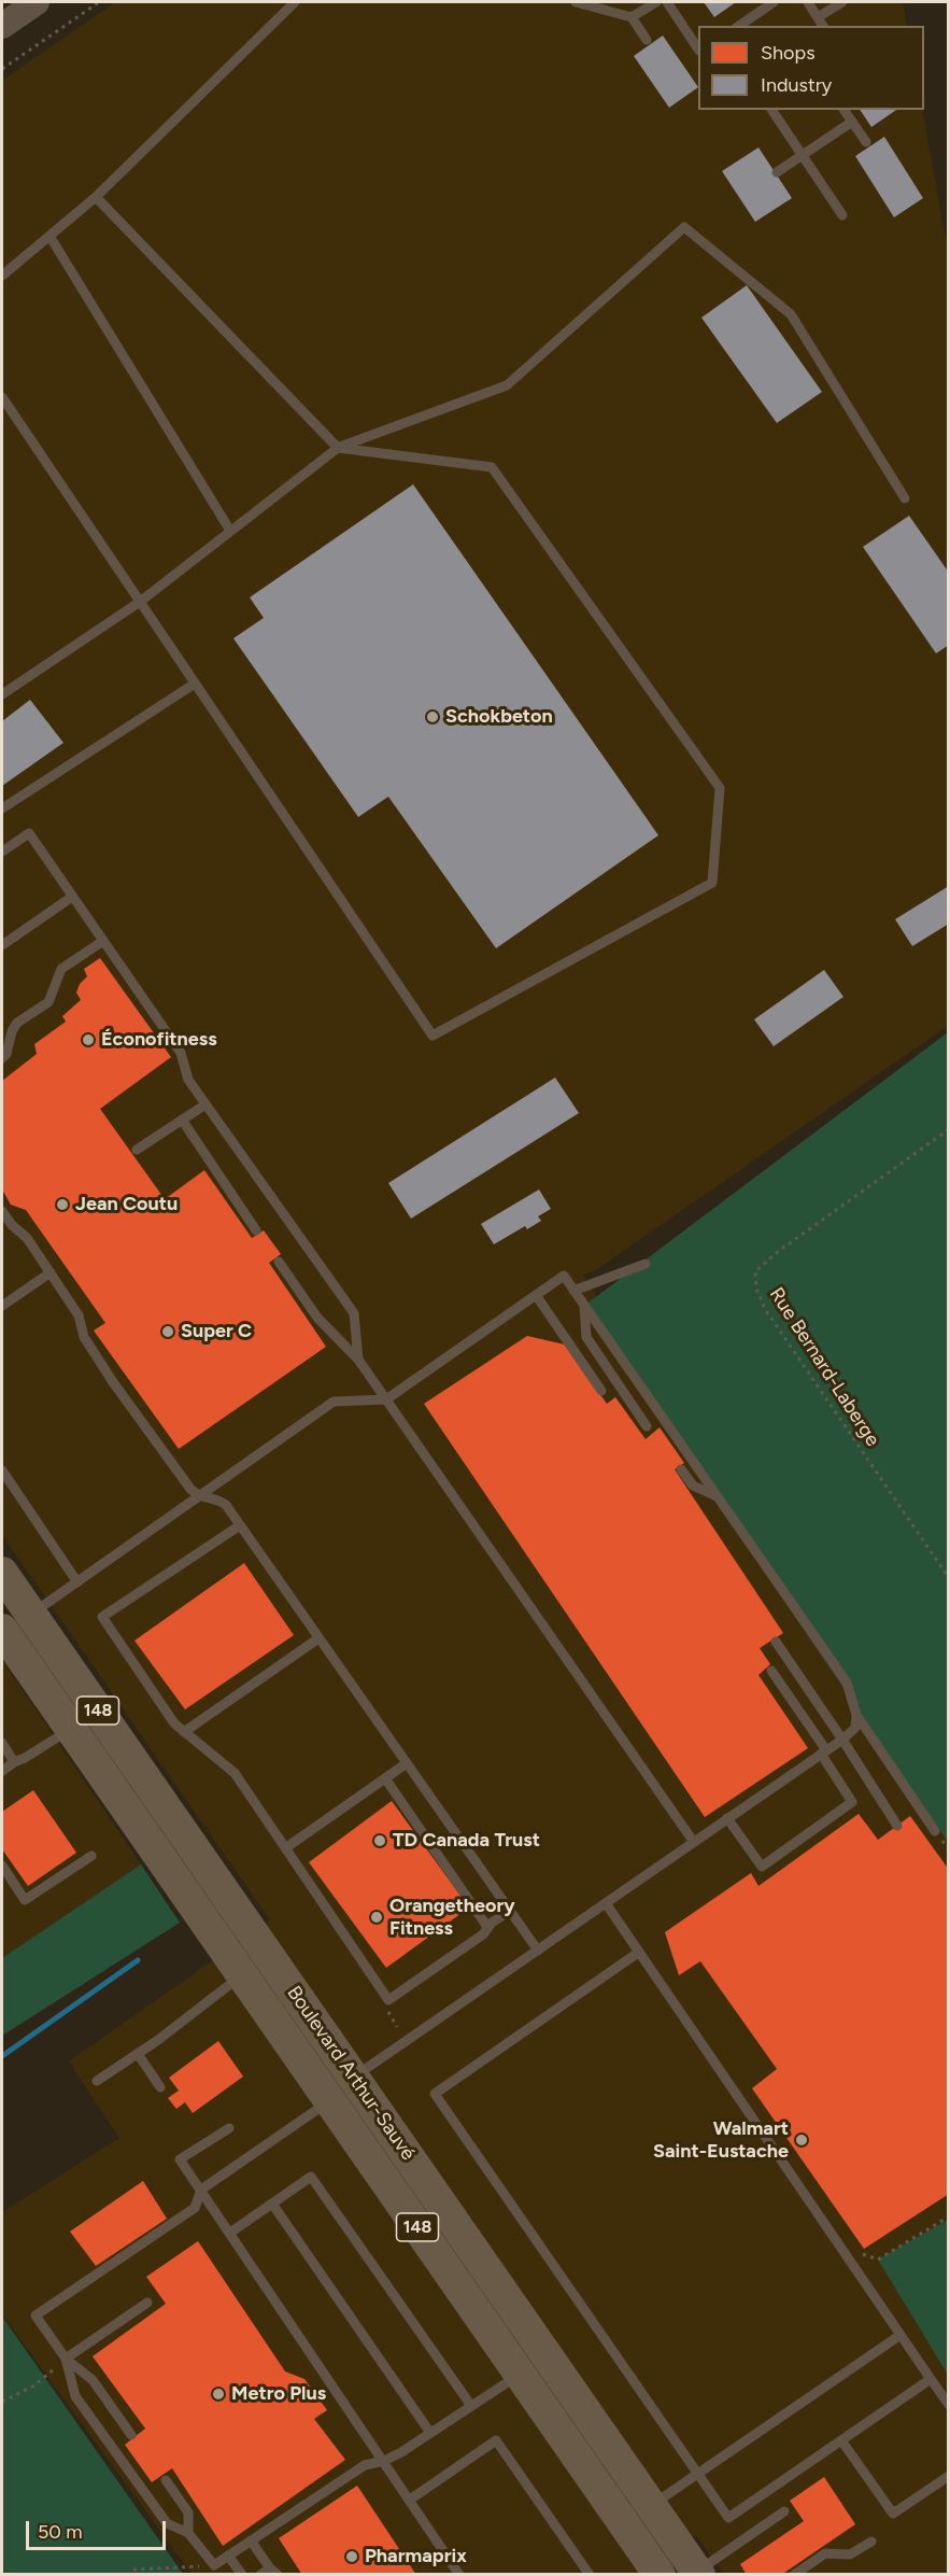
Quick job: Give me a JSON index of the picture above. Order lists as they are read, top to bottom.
{
  "streets": {
    "main road": ["148", "Boulevard Arthur-Sauvé"],
    "path": ["Rue Bernard-Laberge"]
  },
  "places": [
    "Schokbeton",
    "Éconofitness",
    "Jean Coutu",
    "Super C",
    "TD Canada Trust",
    "Orangetheory Fitness",
    "Walmart Saint-Eustache",
    "Metro Plus",
    "Pharmaprix"
  ],
  "legend": ["Shops", "Industry"],
  "scale_bar": "50 m"
}
